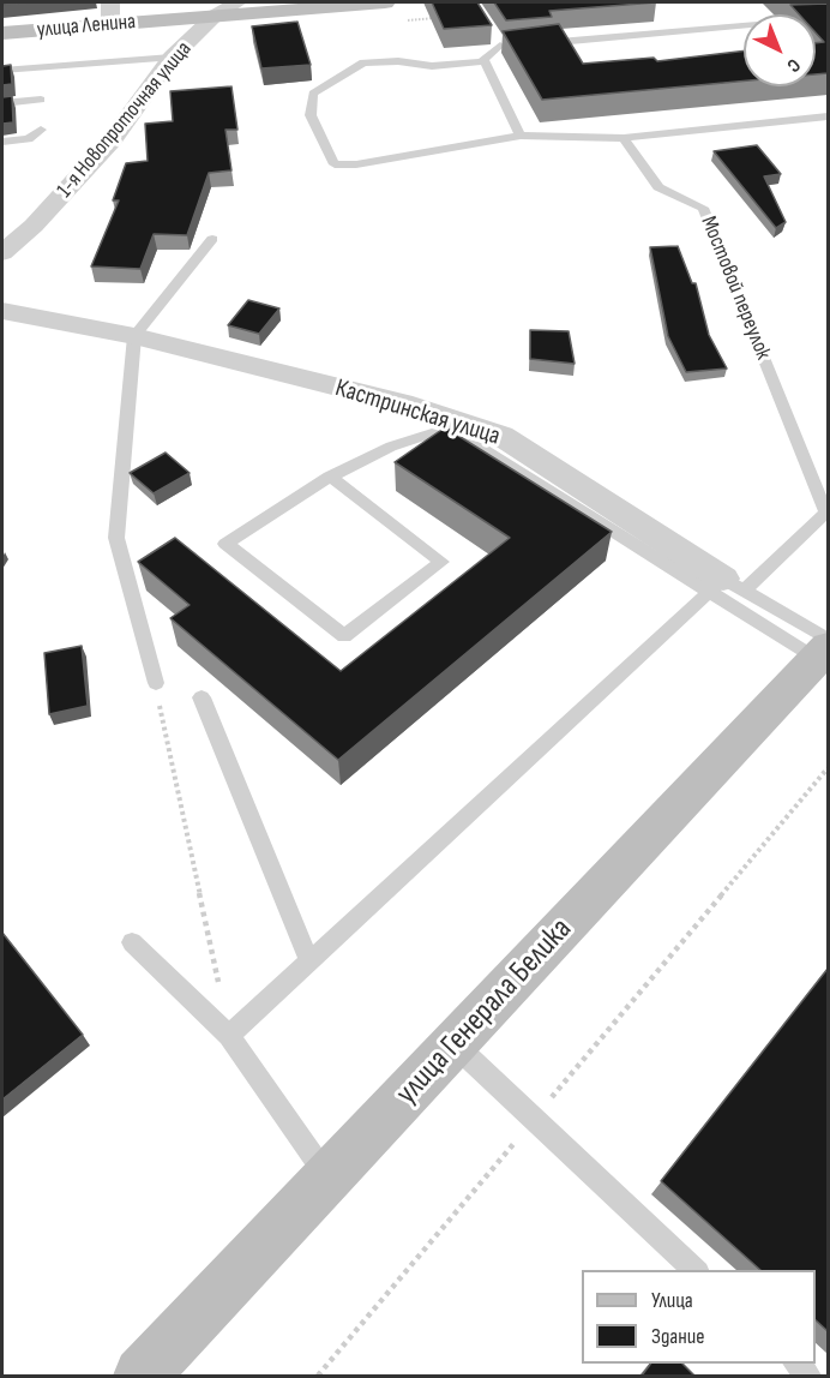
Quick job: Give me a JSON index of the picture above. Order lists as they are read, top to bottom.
{
  "streets": {
    "main road": ["улица Ленина", "улица Генерала Белика"],
    "street": ["1-я Новопроточная улица", "Кастринская улица"],
    "lane": ["Мостовой переулок"]
  },
  "crossings": [
    ["улица Ленина", "1-я Новопроточная улица"],
    ["Мостовой переулок", "Кастринская улица"],
    ["Кастринская улица", "улица Генерала Белика"]
  ],
  "legend": ["Улица", "Здание"],
  "north": "bottom right"
}
